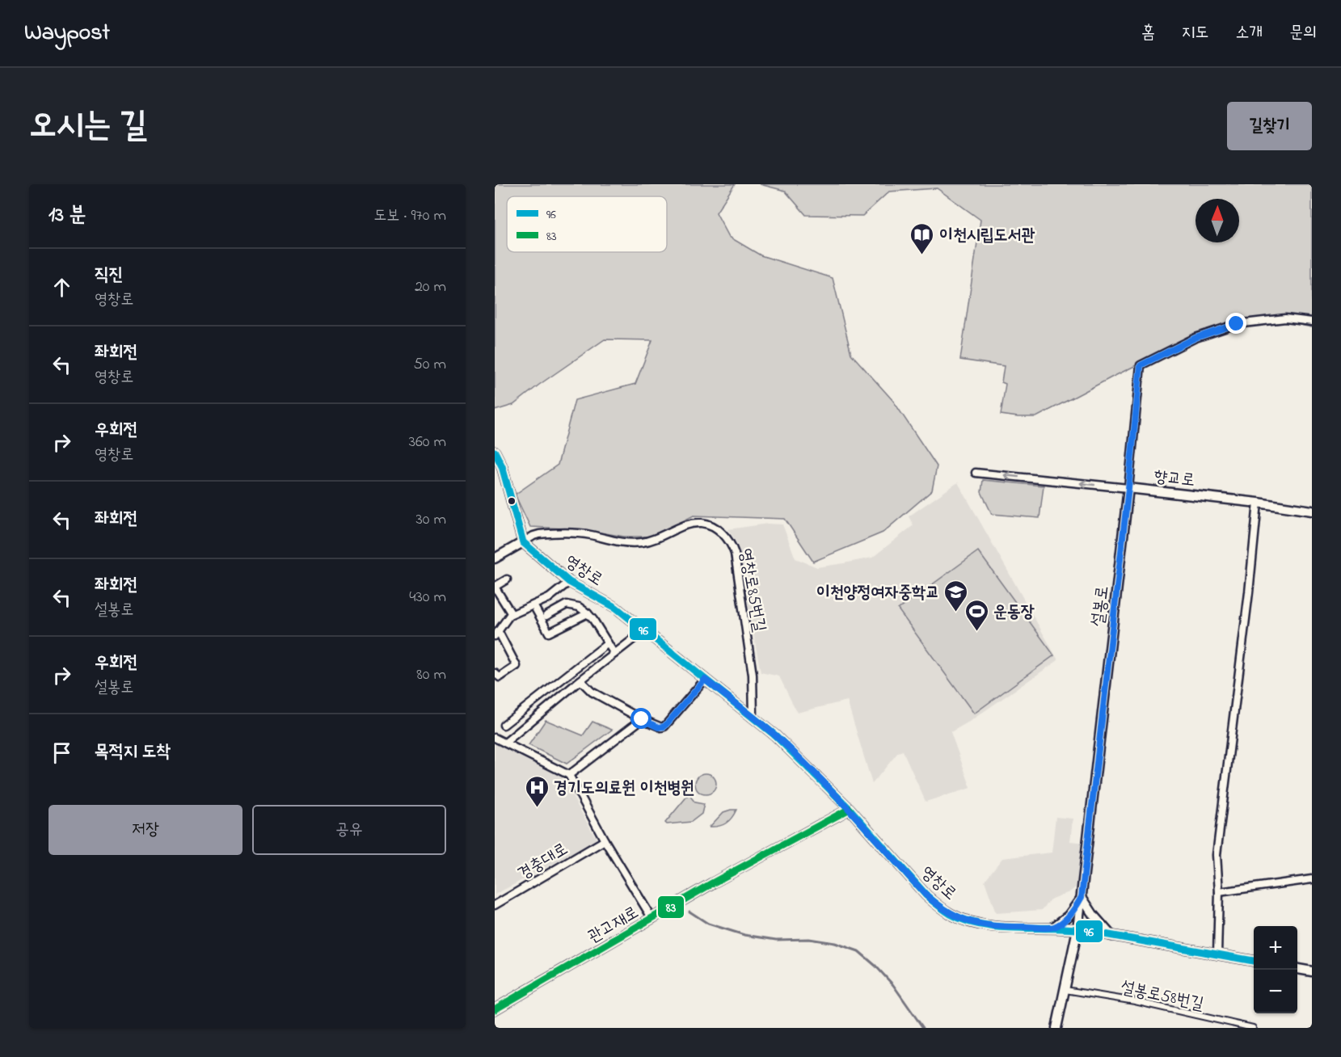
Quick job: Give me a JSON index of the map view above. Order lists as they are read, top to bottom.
{
  "streets": {
    "street": [
      "향교로",
      "영창로",
      "영창로85번길",
      "설봉로",
      "경충대로",
      "관고재로",
      "설봉로58번길"
    ]
  },
  "crossings": [
    ["향교로", "설봉로"],
    ["영창로", "영창로85번길"],
    ["영창로", "설봉로"],
    ["영창로", "관고재로"],
    ["설봉로", "설봉로58번길"]
  ],
  "one_way": ["향교로"],
  "places": {
    "library": ["이천시립도서관"],
    "school or university": ["이천양정여자중학교"],
    "sports": ["운동장"],
    "hospital": ["경기도의료원 이천병원"]
  },
  "lines": ["transit line 96", "transit line 83"],
  "legend": ["96", "83"],
  "north": "top",
  "page": {
    "header": "Waypost",
    "nav": [
      "홈",
      "지도",
      "소개",
      "문의"
    ],
    "title": "오시는 길",
    "buttons": [
      "길찾기",
      ["저장", "공유"]
    ],
    "heading": ["13 분", "도보 · 970 m"],
    "list": [
      ["직진", "영창로", "20 m"],
      ["좌회전", "영창로", "50 m"],
      ["우회전", "영창로", "360 m"],
      ["좌회전", "30 m"],
      ["좌회전", "설봉로", "430 m"],
      ["우회전", "설봉로", "80 m"],
      "목적지 도착"
    ],
    "map_buttons": ["+", "−"]
  }
}
